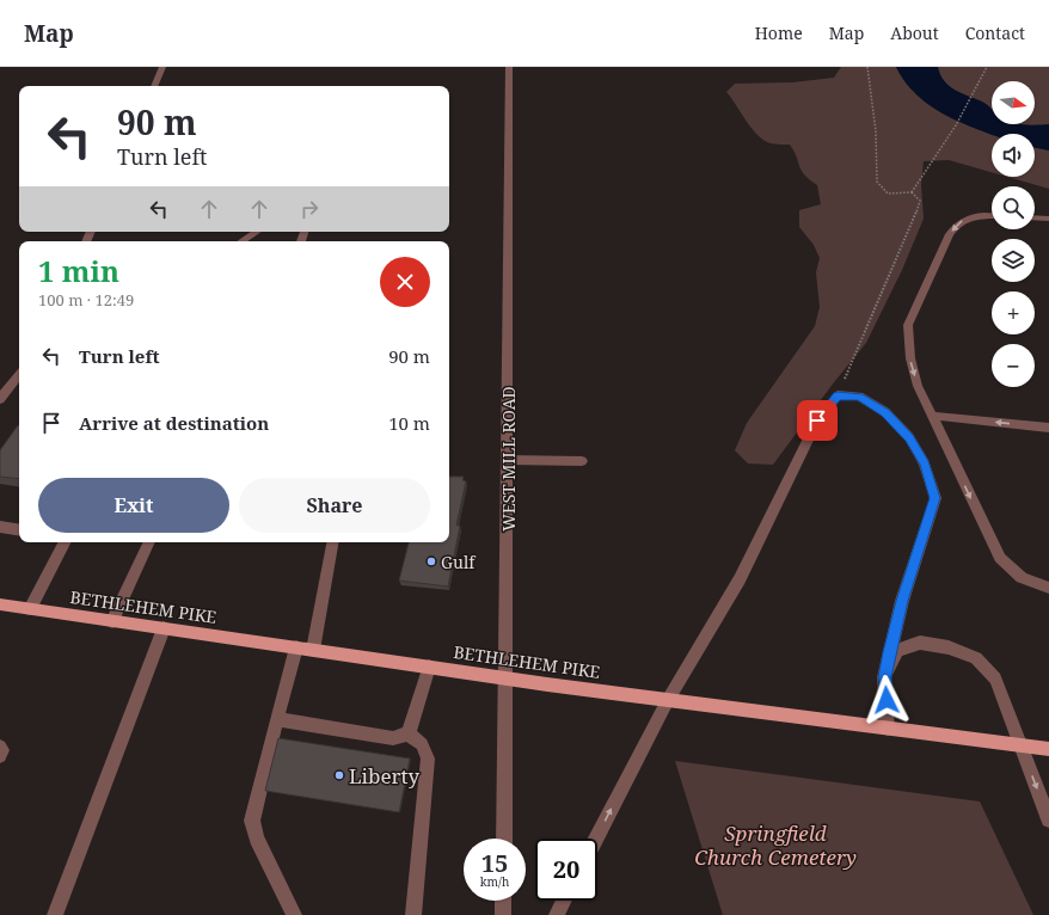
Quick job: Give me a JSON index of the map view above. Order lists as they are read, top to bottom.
{
  "streets": {
    "main road": ["BETHLEHEM PIKE"],
    "street": ["WEST MILL ROAD"]
  },
  "crossings": [
    ["WEST MILL ROAD", "BETHLEHEM PIKE"]
  ],
  "parks": ["Springfield Church Cemetery"],
  "places": ["Gulf", "Liberty"],
  "north": "right",
  "page": {
    "header": "Map",
    "nav": [
      "Home",
      "Map",
      "About",
      "Contact"
    ],
    "map_buttons": ["+", "−"],
    "turn": ["90 m", "Turn left"],
    "heading": ["1 min", "100 m · 12:49"],
    "list": [
      {
        "name": "Turn left",
        "value": "90 m"
      },
      {
        "name": "Arrive at destination",
        "value": "10 m"
      }
    ],
    "buttons": ["Exit", "Share"],
    "speed": "15 km/h",
    "limit": "20"
  }
}
